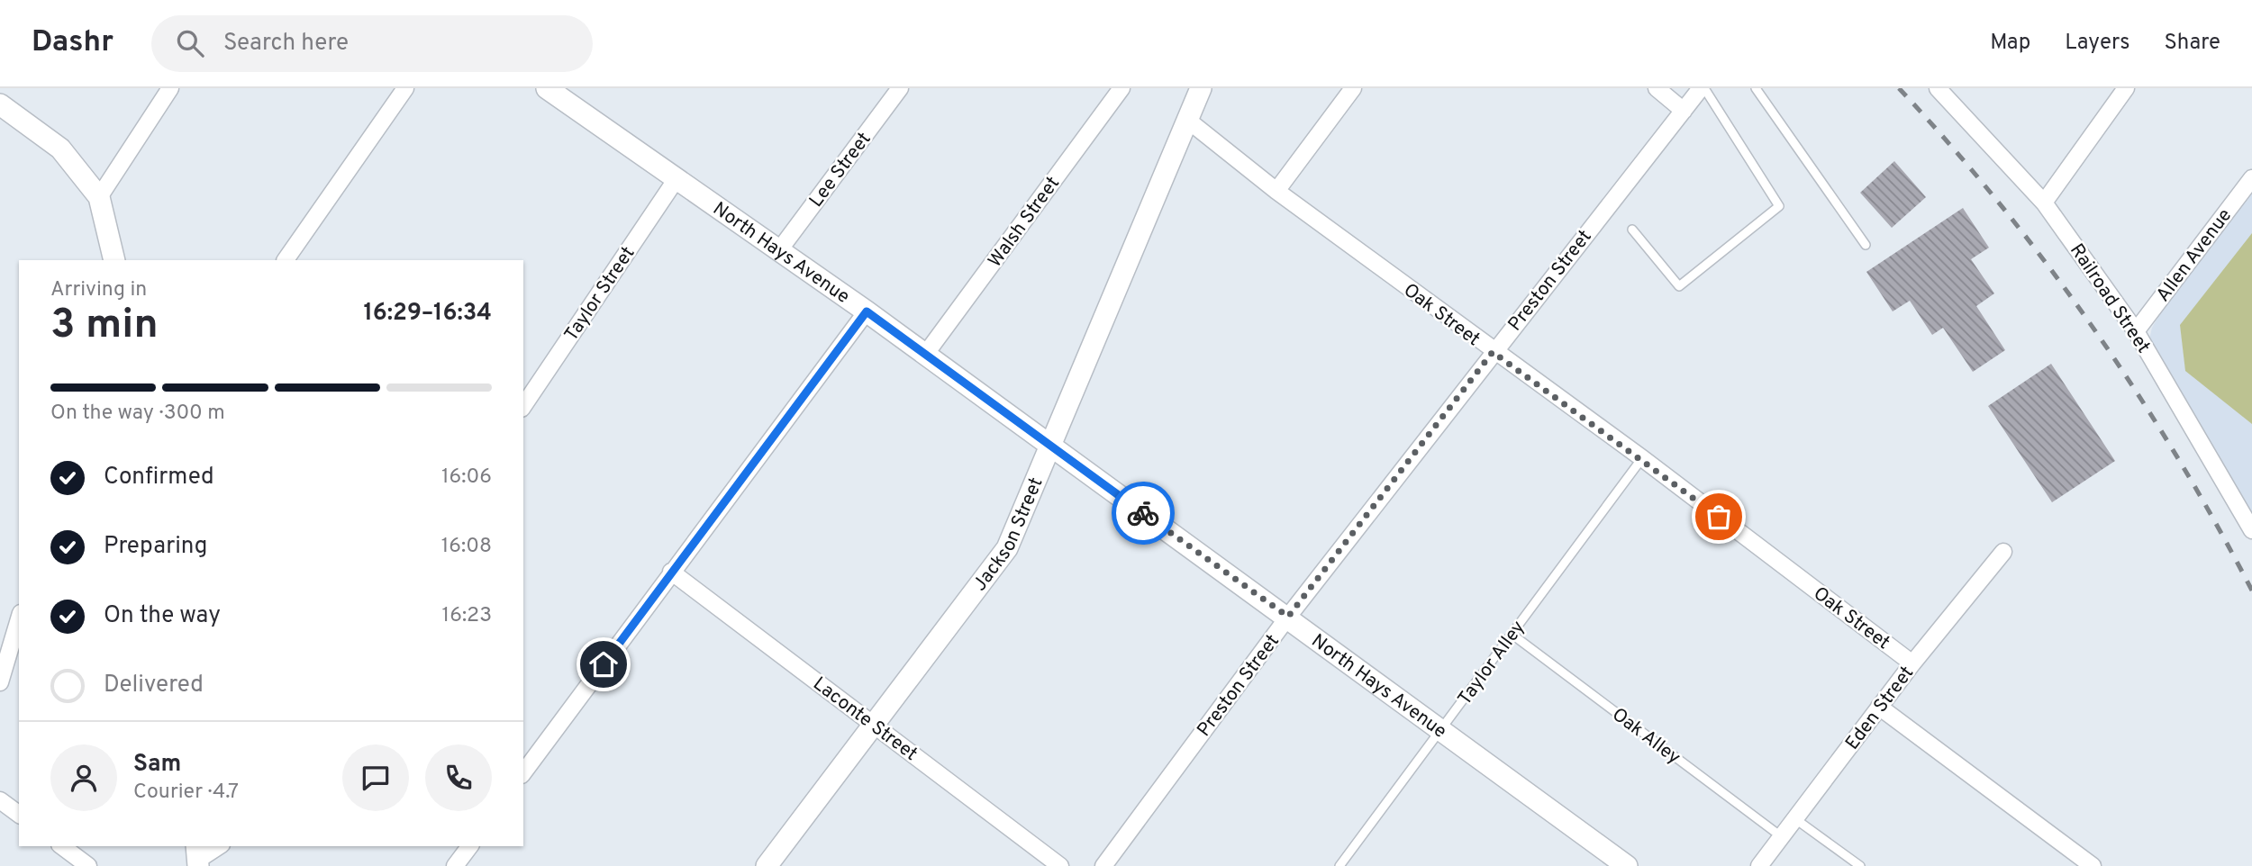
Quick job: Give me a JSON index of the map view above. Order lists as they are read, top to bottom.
{
  "streets": {
    "street": [
      "Lee Street",
      "Walsh Street",
      "North Hays Avenue",
      "Allen Avenue",
      "Preston Street",
      "Taylor Street",
      "Railroad Street",
      "Oak Street",
      "Jackson Street",
      "Eden Street",
      "Laconte Street"
    ],
    "lane": ["Taylor Alley", "Oak Alley"]
  },
  "crossings": [
    ["Lee Street", "North Hays Avenue"],
    ["Walsh Street", "North Hays Avenue"],
    ["North Hays Avenue", "Preston Street"],
    ["North Hays Avenue", "Taylor Street"],
    ["North Hays Avenue", "Jackson Street"],
    ["North Hays Avenue", "Taylor Alley"],
    ["Allen Avenue", "Railroad Street"],
    ["Preston Street", "Oak Street"],
    ["Oak Street", "Jackson Street"],
    ["Oak Street", "Taylor Alley"],
    ["Oak Street", "Eden Street"],
    ["Jackson Street", "Laconte Street"],
    ["Taylor Alley", "Oak Alley"],
    ["Eden Street", "Oak Alley"]
  ],
  "page": {
    "header": "Dashr",
    "search": "Search here",
    "nav": ["Map", "Layers", "Share"],
    "heading": ["3 min", "Arriving in", "16:29–16:34"],
    "panel": ["Sam", "Courier · 4.7"],
    "bar": "On the way · 300 m",
    "list": [
      ["Confirmed", "16:06"],
      ["Preparing", "16:08"],
      ["On the way", "16:23"],
      "Delivered"
    ]
  }
}
